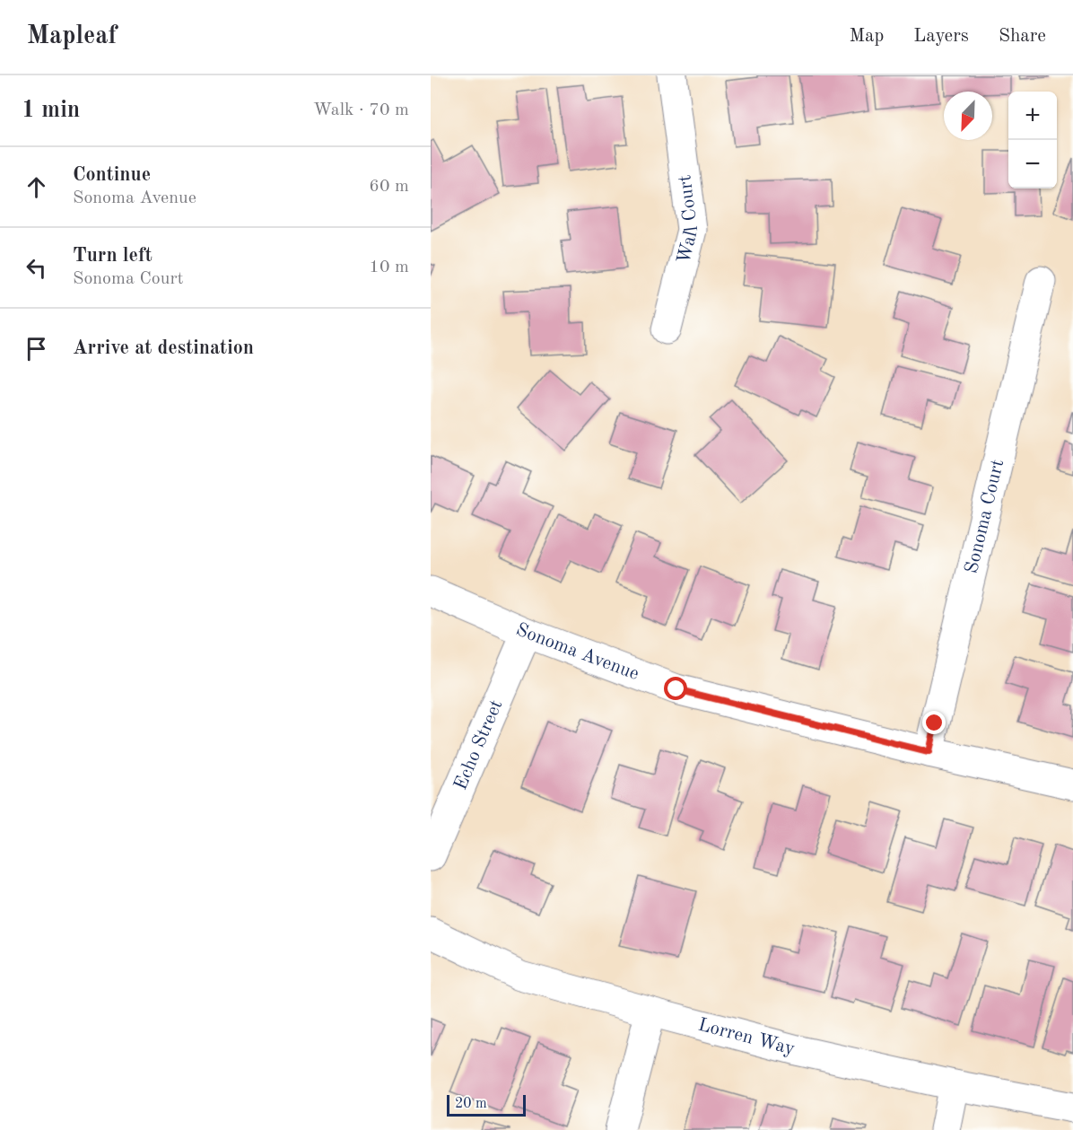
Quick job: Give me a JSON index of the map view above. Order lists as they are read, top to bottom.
{
  "streets": {
    "street": [
      "Wall Court",
      "Sonoma Court",
      "Sonoma Avenue",
      "Echo Street",
      "Lorren Way"
    ]
  },
  "crossings": [
    ["Sonoma Court", "Sonoma Avenue"],
    ["Sonoma Avenue", "Echo Street"]
  ],
  "scale_bar": "20 m",
  "north": "bottom left",
  "page": {
    "header": "Mapleaf",
    "nav": ["Map", "Layers", "Share"],
    "heading": ["1 min", "Walk · 70 m"],
    "map_buttons": ["+", "−"],
    "list": [
      ["Continue", "Sonoma Avenue", "60 m"],
      ["Turn left", "Sonoma Court", "10 m"],
      "Arrive at destination"
    ],
    "scale": "20 m"
  }
}
